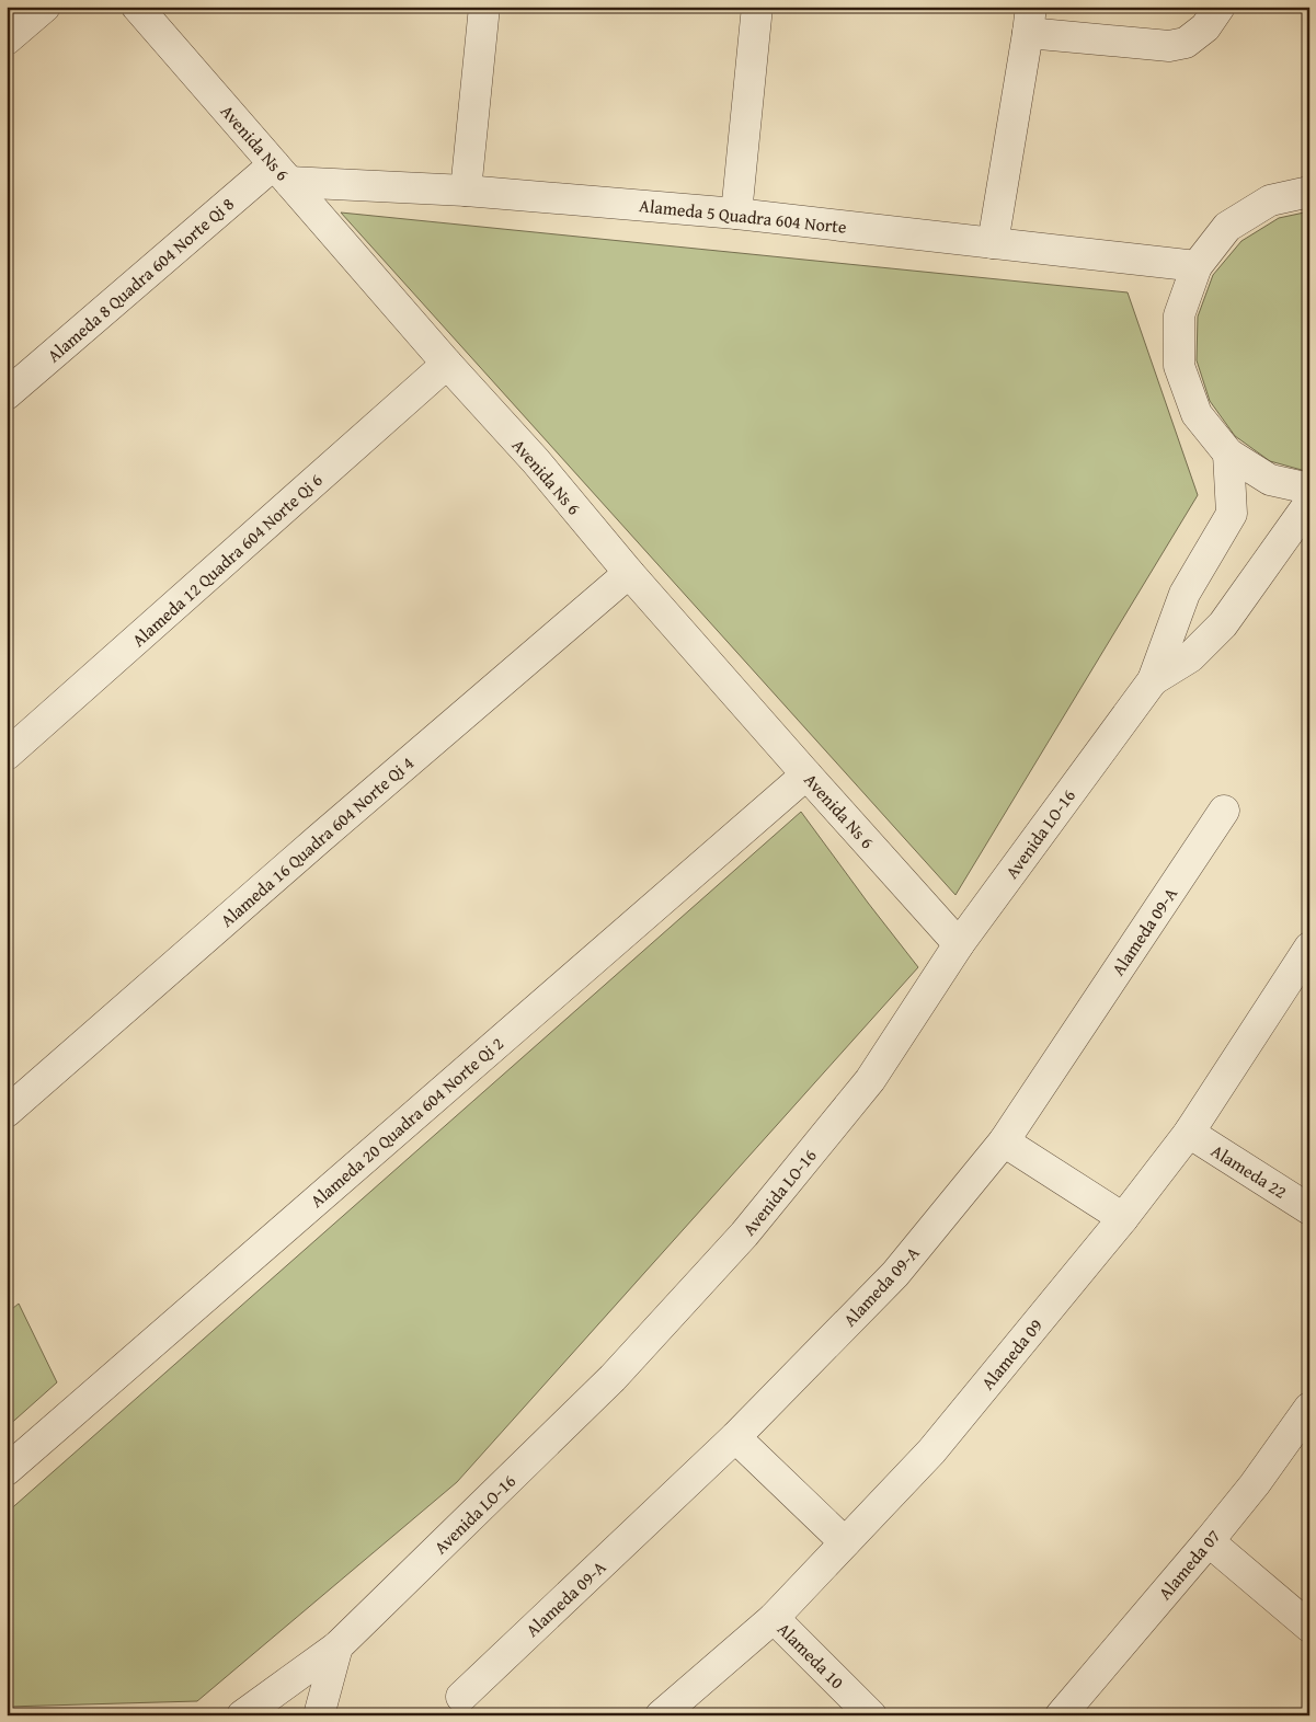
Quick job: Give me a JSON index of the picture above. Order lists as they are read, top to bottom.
{
  "streets": {
    "street": [
      "Avenida Ns 6",
      "Alameda 5 Quadra 604 Norte",
      "Alameda 8 Quadra 604 Norte Qi 8",
      "Alameda 12 Quadra 604 Norte Qi 6",
      "Avenida LO-16",
      "Alameda 16 Quadra 604 Norte Qi 4",
      "Alameda 09-A",
      "Alameda 20 Quadra 604 Norte Qi 2",
      "Alameda 22",
      "Alameda 09",
      "Alameda 07",
      "Alameda 10"
    ]
  },
  "crossings": [
    ["Avenida Ns 6", "Alameda 5 Quadra 604 Norte"],
    ["Avenida Ns 6", "Alameda 8 Quadra 604 Norte Qi 8"],
    ["Avenida Ns 6", "Alameda 12 Quadra 604 Norte Qi 6"],
    ["Avenida Ns 6", "Avenida LO-16"],
    ["Avenida Ns 6", "Alameda 16 Quadra 604 Norte Qi 4"],
    ["Avenida Ns 6", "Alameda 20 Quadra 604 Norte Qi 2"],
    ["Alameda 5 Quadra 604 Norte", "Alameda 8 Quadra 604 Norte Qi 8"],
    ["Alameda 22", "Alameda 09"],
    ["Alameda 09", "Alameda 10"]
  ]
}
